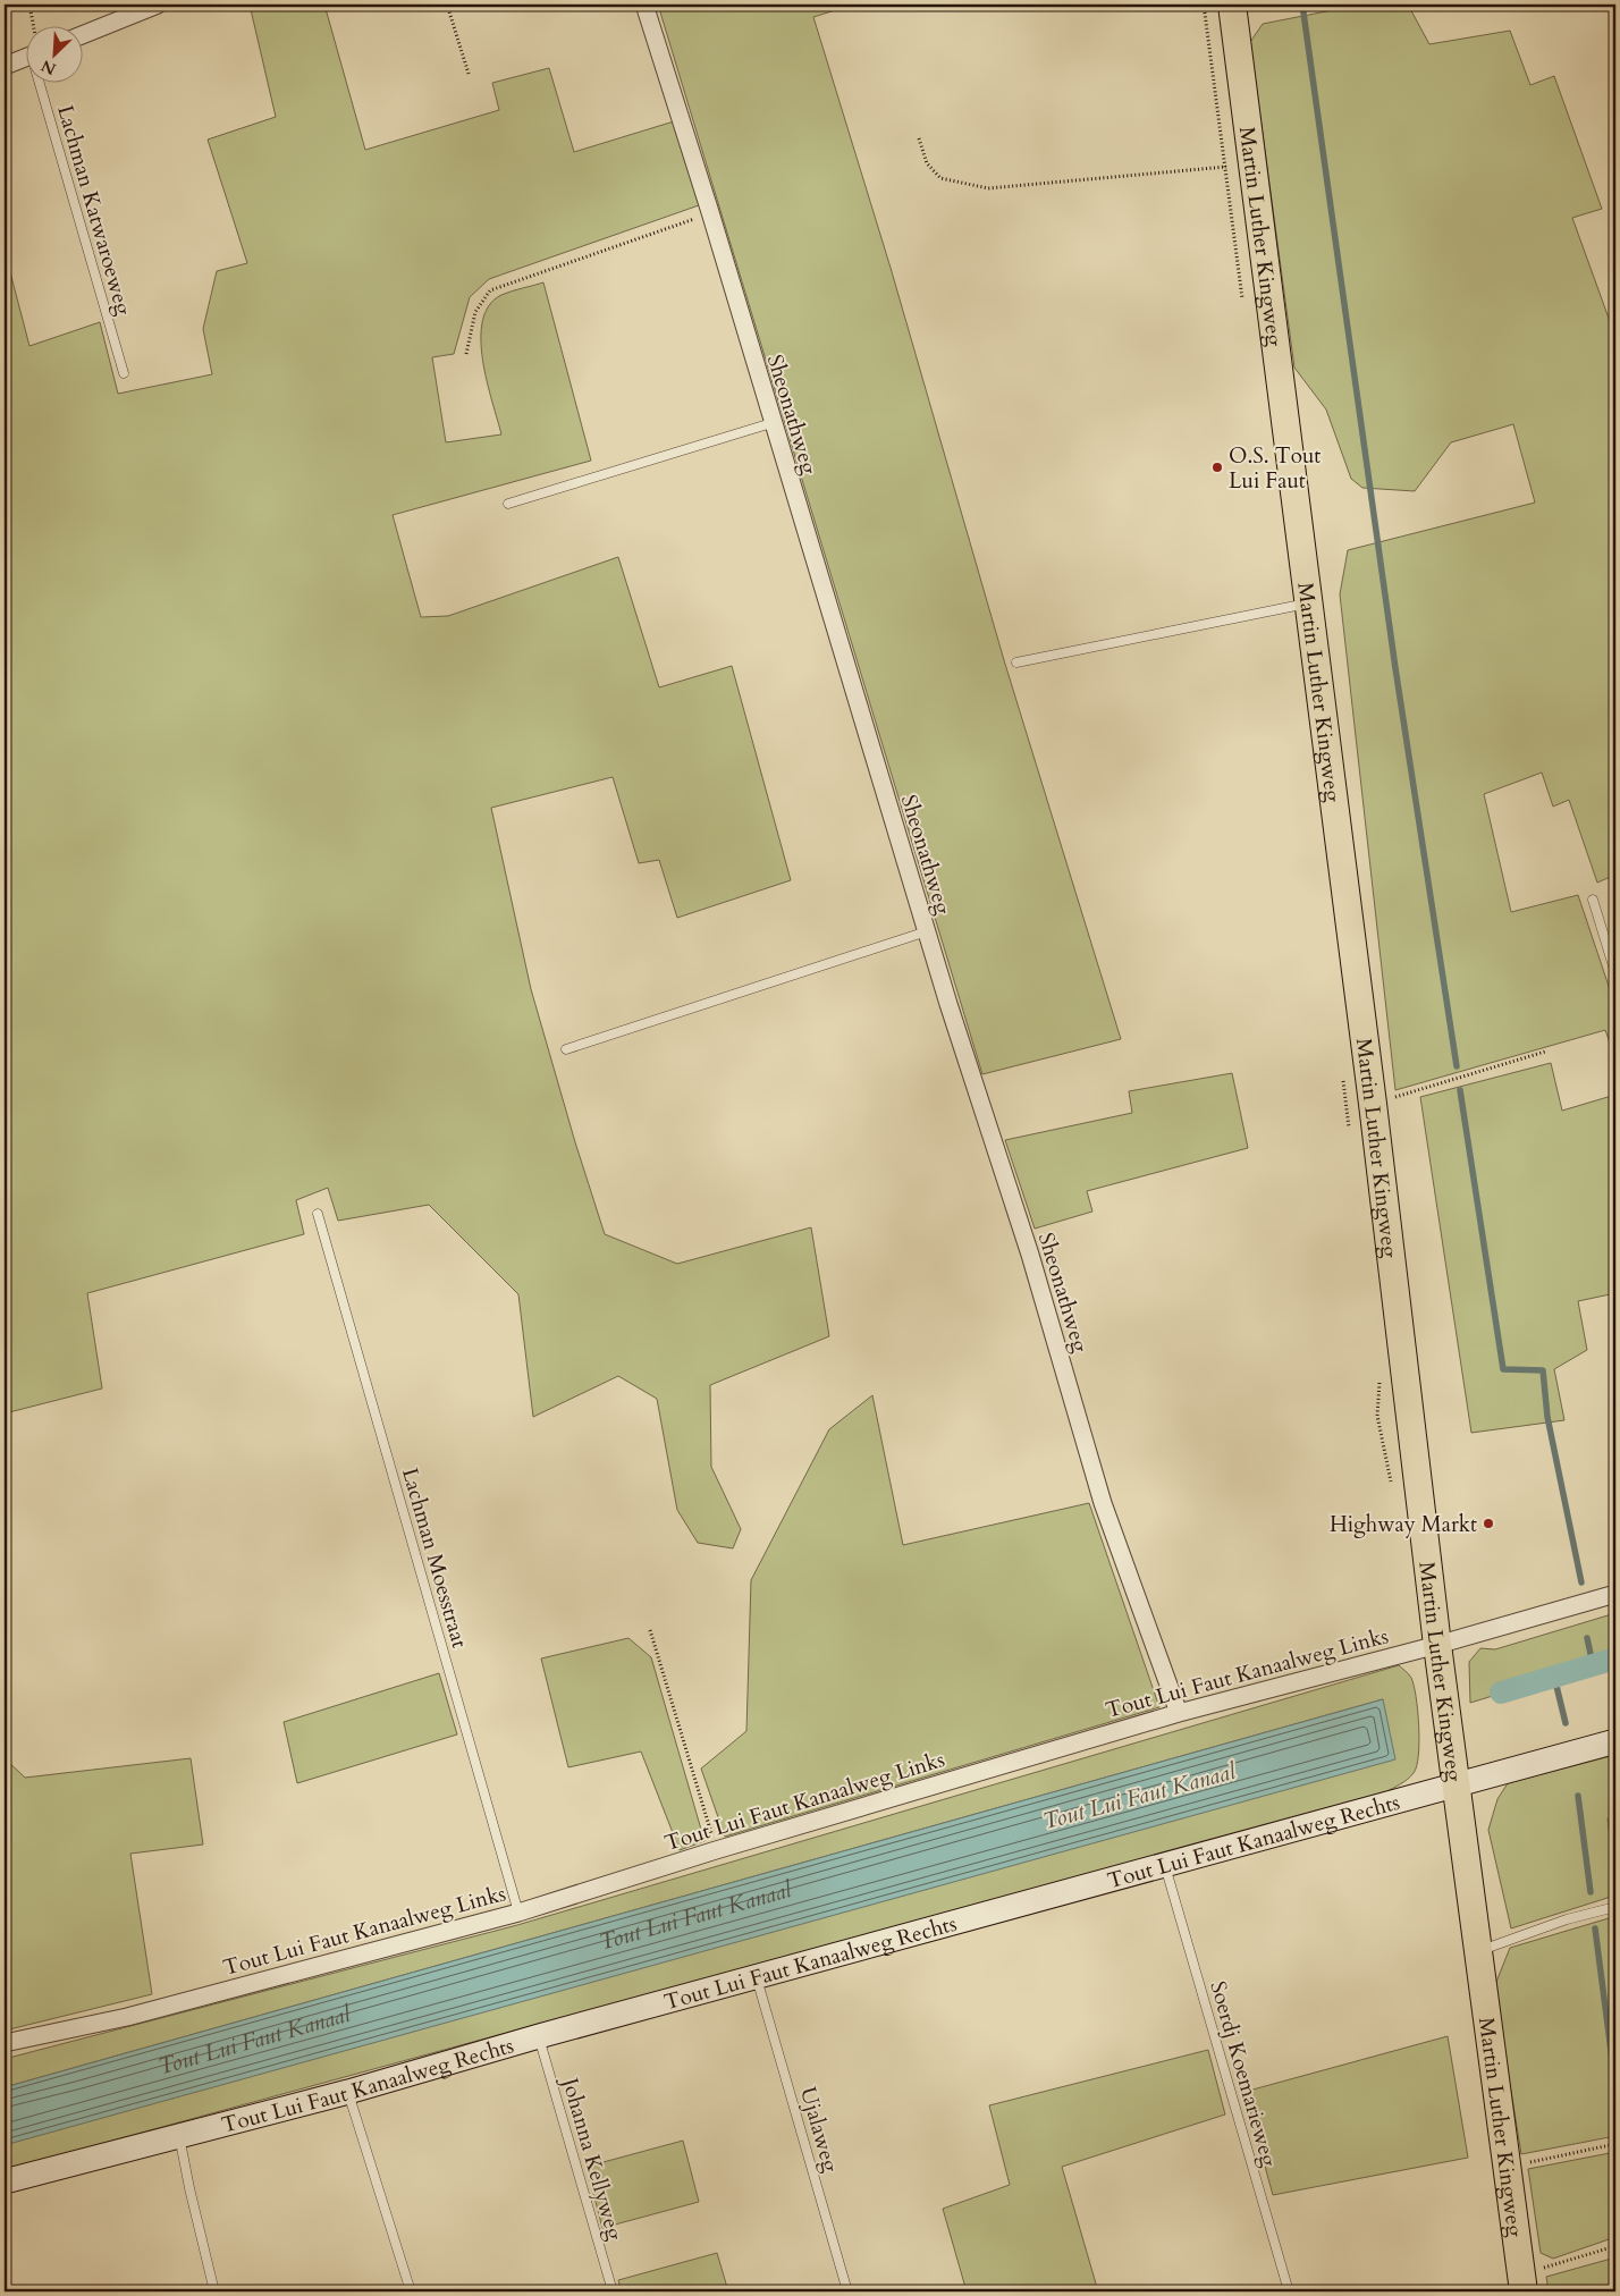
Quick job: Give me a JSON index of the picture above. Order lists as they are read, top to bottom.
{
  "streets": {
    "main road": ["Martin Luther Kingweg"],
    "street": ["Sheonathweg", "Tout Lui Faut Kanaalweg Links", "Tout Lui Faut Kanaalweg Rechts"],
    "lane": [
      "Lachman Katwaroeweg",
      "Lachman Moesstraat",
      "Soerdj Koemarieweg",
      "Ujalaweg",
      "Johanna Kellyweg"
    ]
  },
  "crossings": [
    ["Martin Luther Kingweg", "Tout Lui Faut Kanaalweg Links"],
    ["Martin Luther Kingweg", "Tout Lui Faut Kanaalweg Rechts"],
    ["Sheonathweg", "Tout Lui Faut Kanaalweg Links"],
    ["Lachman Moesstraat", "Tout Lui Faut Kanaalweg Links"],
    ["Tout Lui Faut Kanaalweg Rechts", "Soerdj Koemarieweg"],
    ["Tout Lui Faut Kanaalweg Rechts", "Ujalaweg"],
    ["Tout Lui Faut Kanaalweg Rechts", "Johanna Kellyweg"]
  ],
  "water": ["Tout Lui Faut Kanaal"],
  "places": ["O.S. Tout Lui Faut", "Highway Markt"],
  "north": "bottom left"
}
